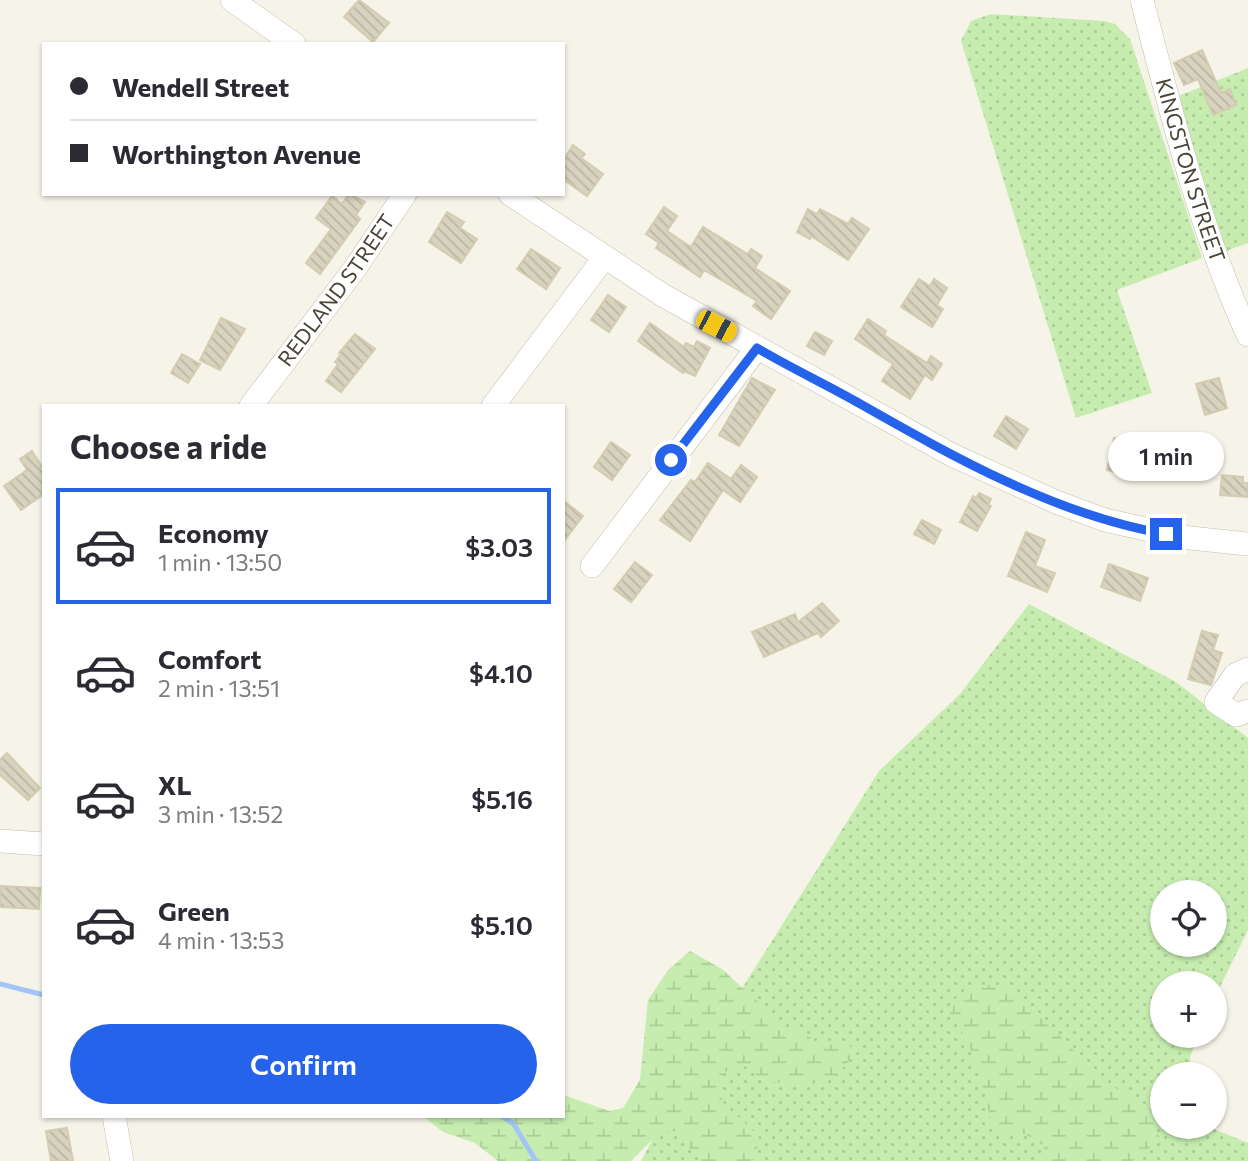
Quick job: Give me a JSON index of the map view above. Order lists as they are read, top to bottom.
{
  "streets": {
    "street": ["KINGSTON STREET", "REDLAND STREET"]
  },
  "page": {
    "banner": ["Wendell Street", "Worthington Avenue"],
    "heading": "Choose a ride",
    "bubble": "1 min",
    "list": [
      {
        "name": "Economy",
        "note": "1 min · 13:50",
        "value": "$3.03"
      },
      {
        "name": "Comfort",
        "note": "2 min · 13:51",
        "value": "$4.10"
      },
      {
        "name": "XL",
        "note": "3 min · 13:52",
        "value": "$5.16"
      },
      {
        "name": "Green",
        "note": "4 min · 13:53",
        "value": "$5.10"
      }
    ],
    "map_buttons": ["+", "−"],
    "buttons": "Confirm"
  }
}
